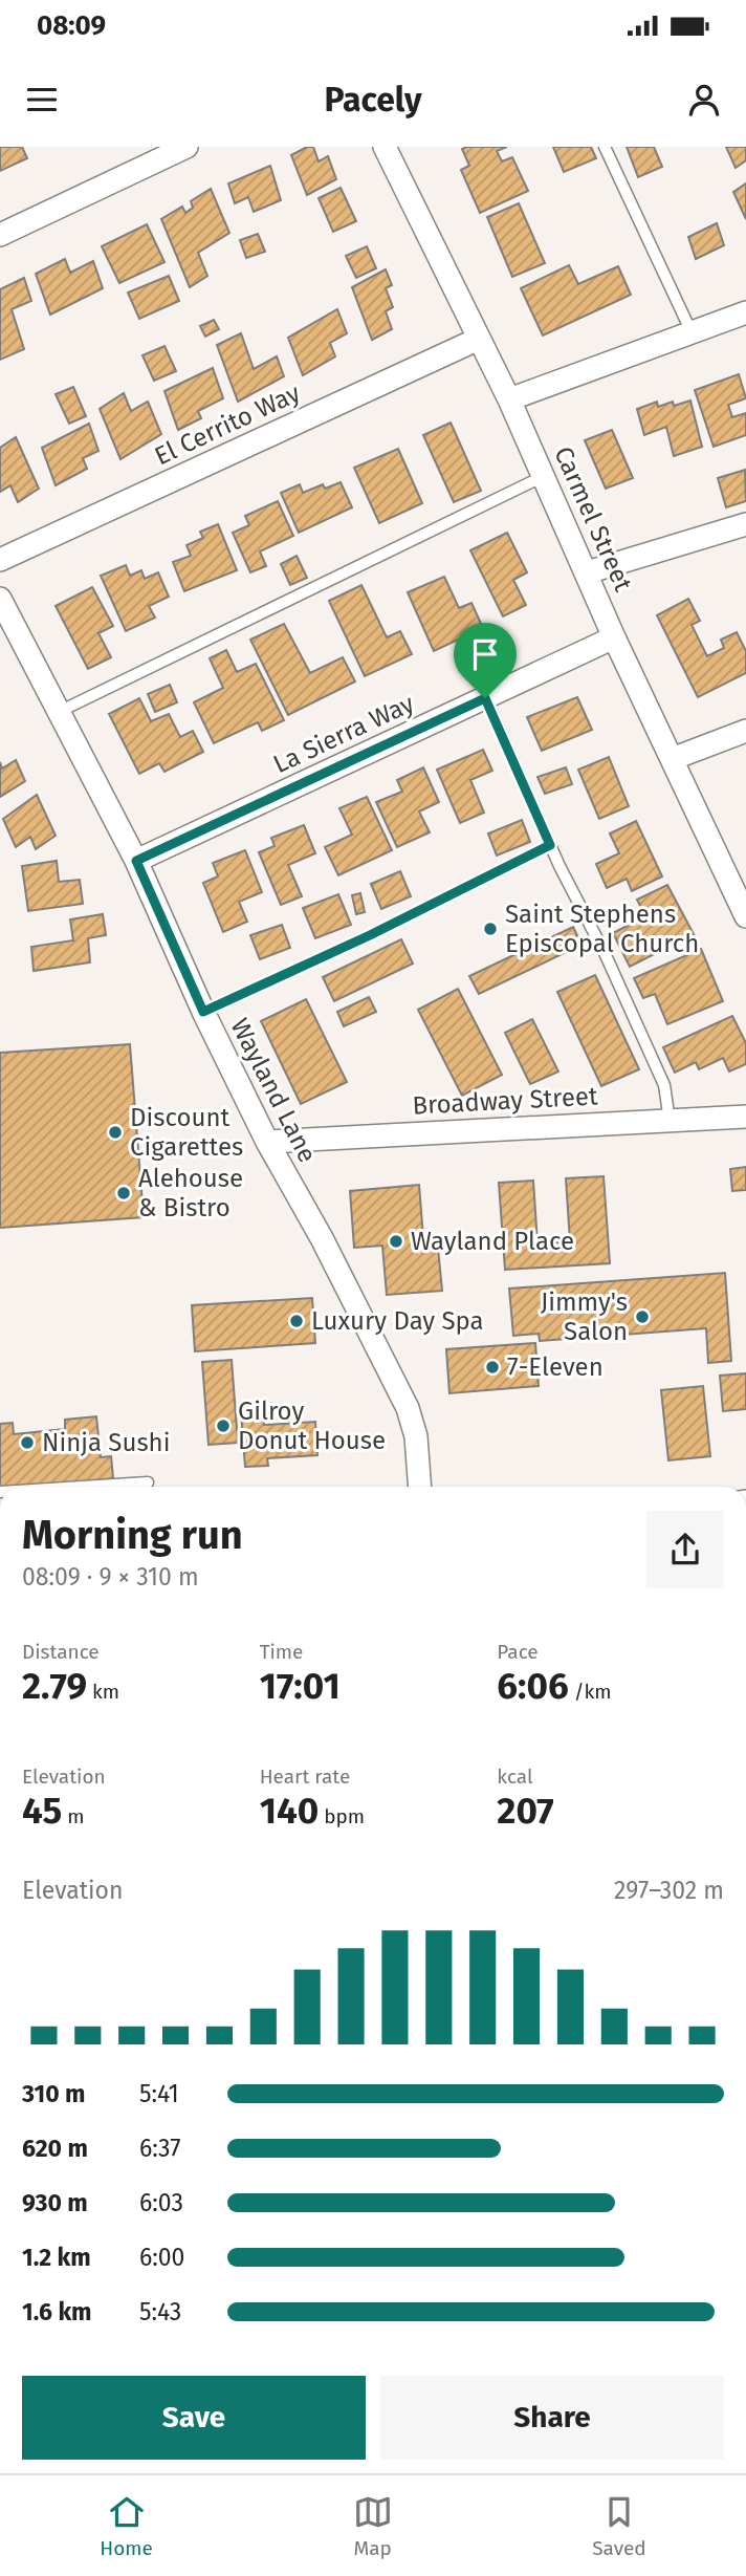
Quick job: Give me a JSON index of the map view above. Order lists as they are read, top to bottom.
{
  "streets": {
    "street": [
      "El Cerrito Way",
      "Carmel Street",
      "La Sierra Way",
      "Wayland Lane",
      "Broadway Street"
    ]
  },
  "crossings": [
    ["El Cerrito Way", "Carmel Street"],
    ["Carmel Street", "La Sierra Way"],
    ["La Sierra Way", "Wayland Lane"],
    ["Wayland Lane", "Broadway Street"]
  ],
  "places": [
    "Saint Stephens Episcopal Church",
    "Discount Cigarettes",
    "Alehouse & Bistro",
    "Wayland Place",
    "Jimmy's Salon",
    "Luxury Day Spa",
    "7-Eleven",
    "Gilroy Donut House",
    "Ninja Sushi"
  ],
  "page": {
    "status": "08:09",
    "header": "Pacely",
    "heading": ["Morning run", "08:09 · 9 × 310 m"],
    "stats": [
      ["Distance", "2.79 km"],
      ["Time", "17:01"],
      ["Pace", "6:06 /km"],
      ["Elevation", "45 m"],
      ["Heart rate", "140 bpm"],
      ["kcal", "207"]
    ],
    "chart": ["Elevation", "297–302 m"],
    "list": [
      {
        "name": "310 m",
        "note": "5:41"
      },
      {
        "name": "620 m",
        "note": "6:37"
      },
      {
        "name": "930 m",
        "note": "6:03"
      },
      {
        "name": "1.2 km",
        "note": "6:00"
      },
      {
        "name": "1.6 km",
        "note": "5:43"
      }
    ],
    "buttons": ["Save", "Share"],
    "tabs": ["Home", "Map", "Saved"]
  }
}
